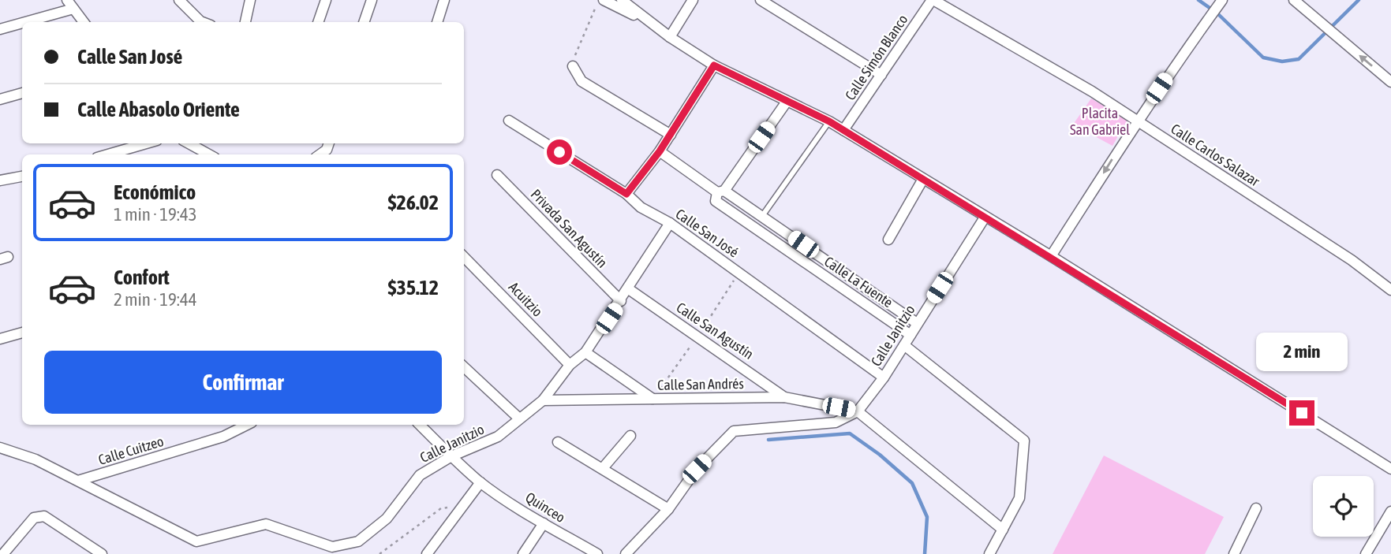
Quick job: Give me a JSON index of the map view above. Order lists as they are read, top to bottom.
{
  "streets": {
    "street": [
      "Calle Simón Blanco",
      "Calle Carlos Salazar",
      "Privada San Agustín",
      "Calle San José",
      "Calle La Fuente",
      "Acuitzio",
      "Calle San Agustín",
      "Calle Janitzio",
      "Calle San Andrés",
      "Calle Cuitzeo",
      "Quinceo"
    ]
  },
  "crossings": [
    ["Calle Simón Blanco", "Calle Carlos Salazar"],
    ["Privada San Agustín", "Calle Janitzio"],
    ["Calle San José", "Calle Janitzio"],
    ["Calle La Fuente", "Calle Janitzio"],
    ["Acuitzio", "Calle Janitzio"],
    ["Calle San Agustín", "Calle Janitzio"],
    ["Calle San Agustín", "Calle San Andrés"],
    ["Calle Janitzio", "Calle San Andrés"],
    ["Calle Janitzio", "Calle Cuitzeo"],
    ["Calle Janitzio", "Quinceo"]
  ],
  "parks": ["Placita San Gabriel"],
  "page": {
    "banner": ["Calle San José", "Calle Abasolo Oriente"],
    "list": [
      {
        "name": "Económico",
        "note": "1 min · 19:43",
        "value": "$26.02"
      },
      {
        "name": "Confort",
        "note": "2 min · 19:44",
        "value": "$35.12"
      }
    ],
    "bubble": "2 min",
    "buttons": "Confirmar"
  }
}
